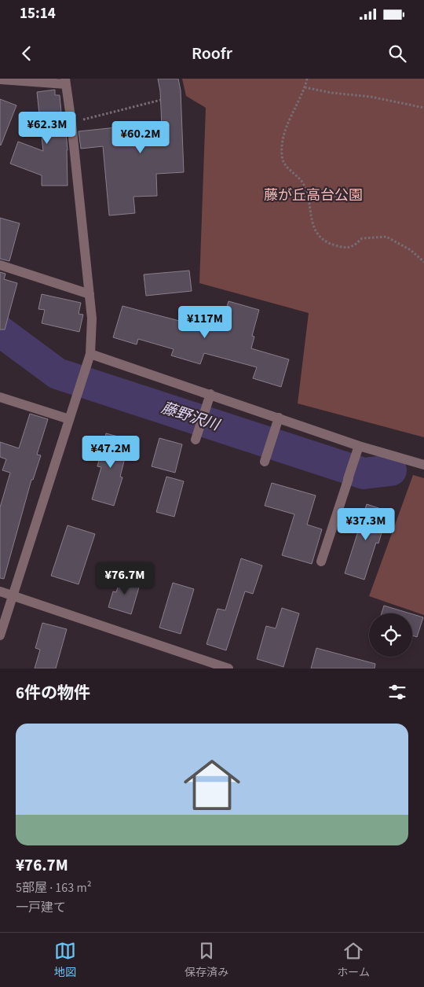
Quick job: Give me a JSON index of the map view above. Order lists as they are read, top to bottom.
{
  "water": ["藤野沢川"],
  "parks": ["藤が丘高台公園"],
  "page": {
    "status": "15:14",
    "header": "Roofr",
    "price": [
      "¥62.3M",
      "¥60.2M",
      "¥117M",
      "¥47.2M",
      "¥37.3M",
      "¥76.7M"
    ],
    "heading": "6件の物件",
    "list": [
      {
        "name": "¥76.7M",
        "note": "5部屋 · 163 m² · 一戸建て"
      }
    ],
    "tabs": ["地図", "保存済み", "ホーム"]
  }
}
